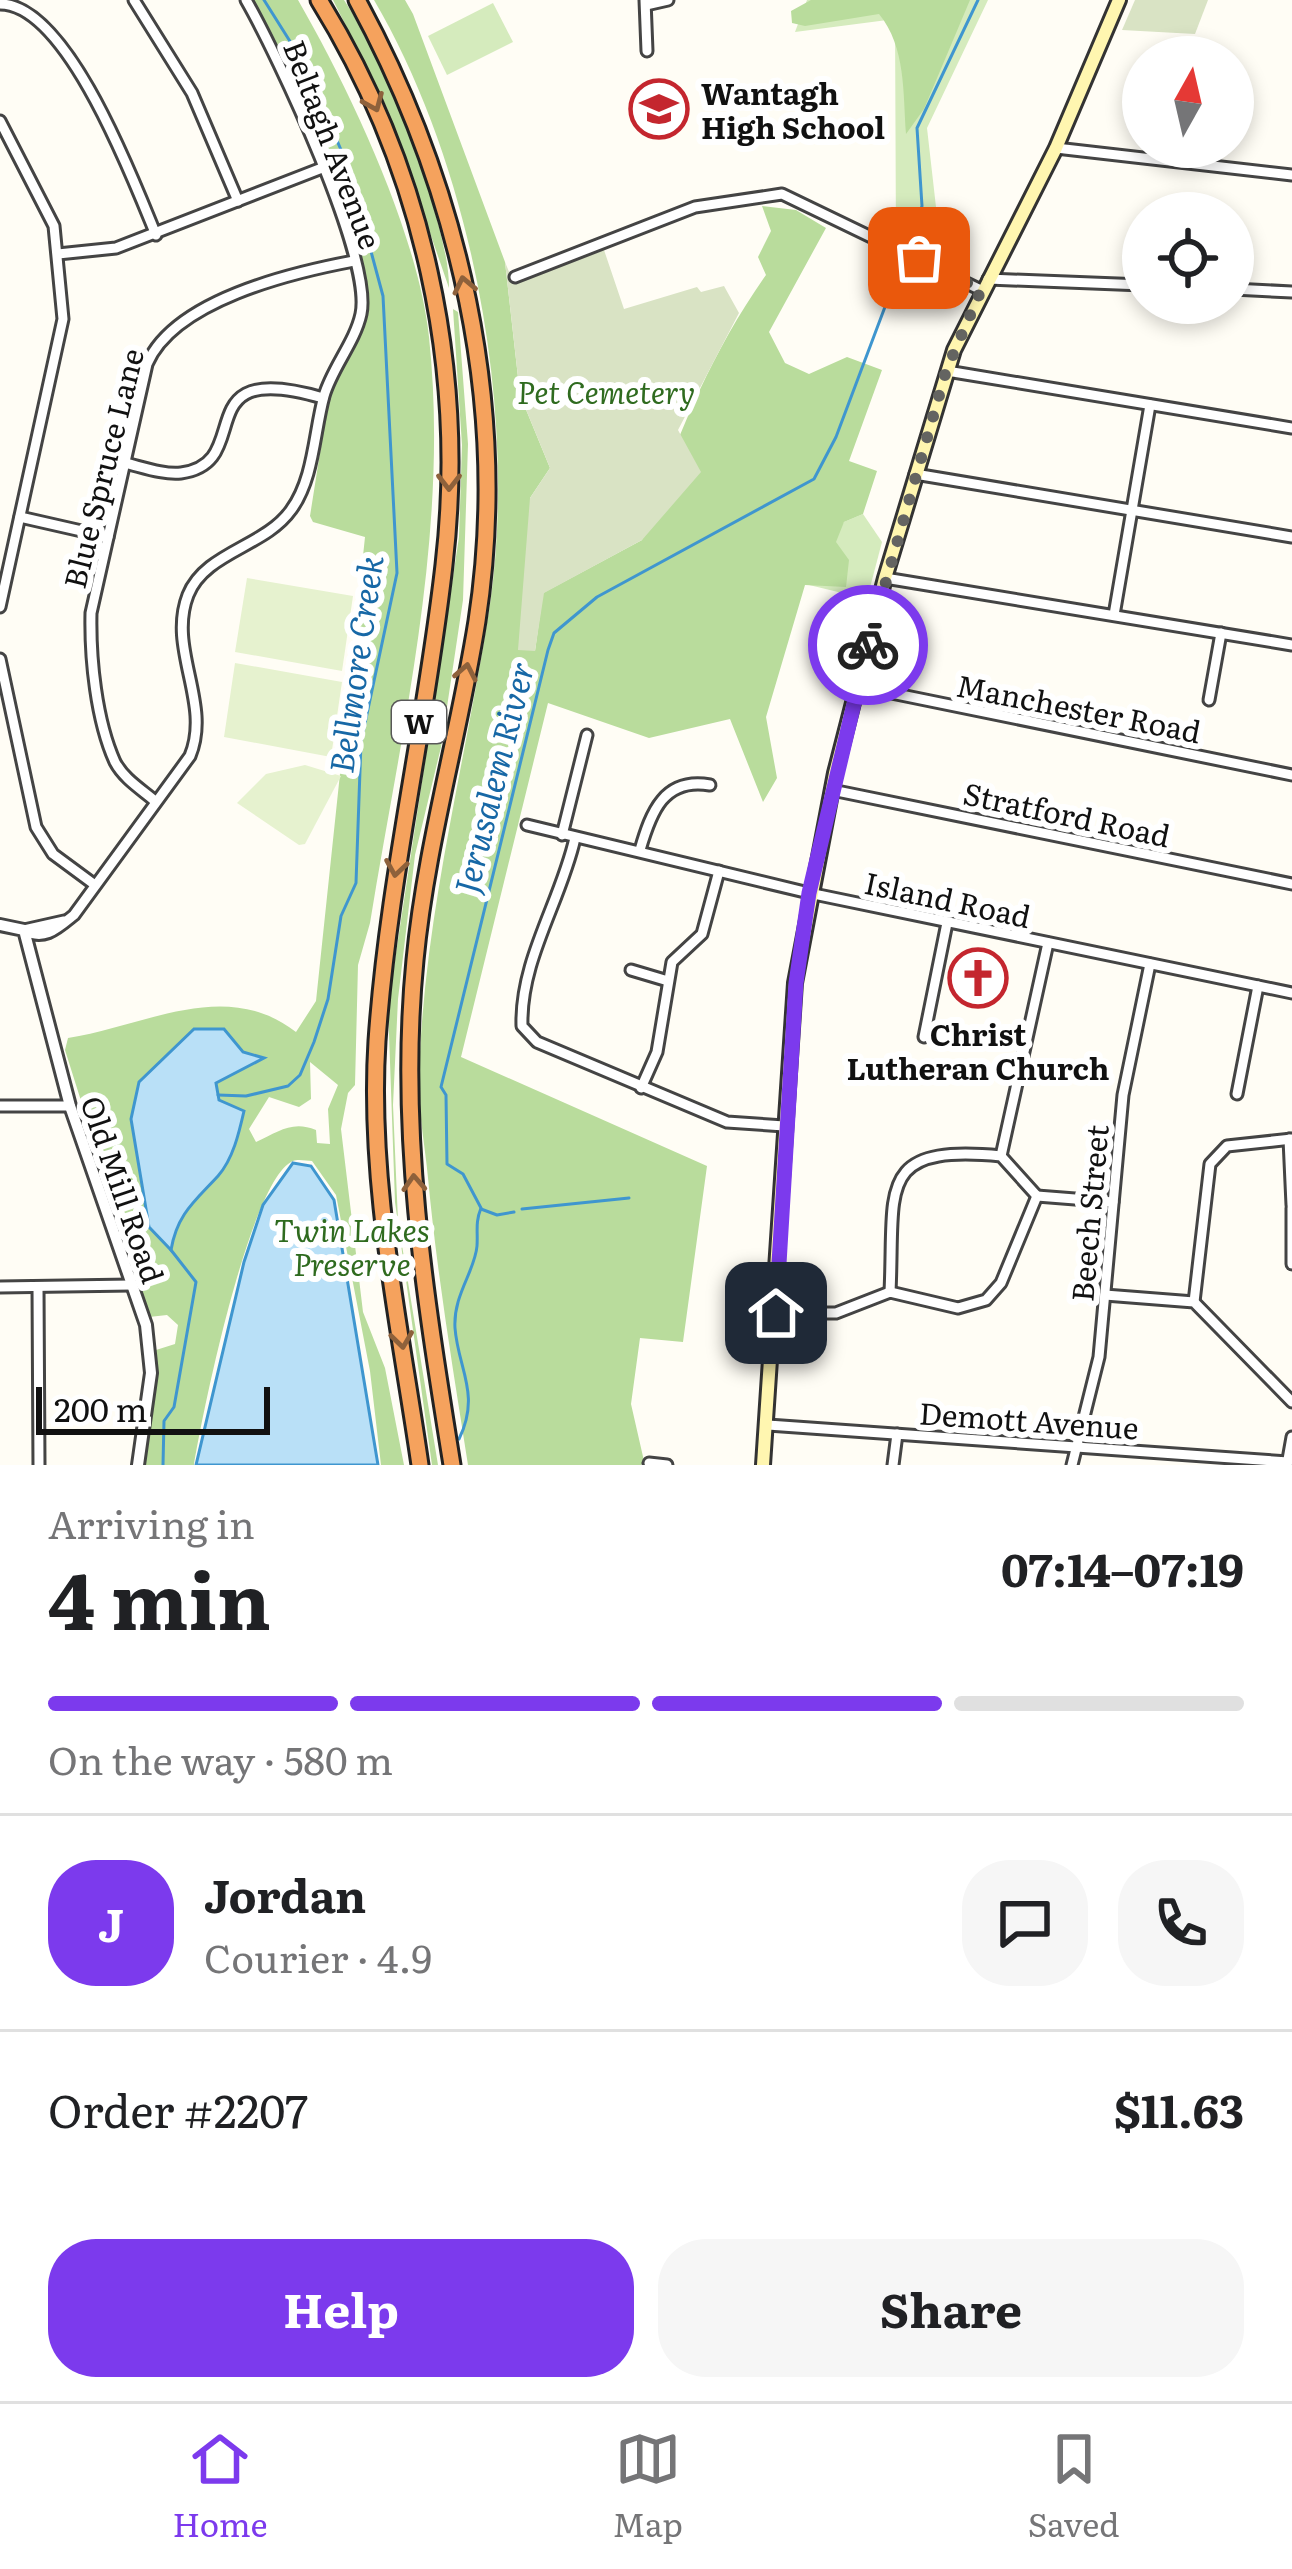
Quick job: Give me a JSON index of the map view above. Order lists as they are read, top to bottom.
{
  "streets": {
    "highway": ["W"],
    "street": [
      "Beltagh Avenue",
      "Blue Spruce Lane",
      "Manchester Road",
      "Stratford Road",
      "Island Road",
      "Old Mill Road",
      "Beech Street",
      "Demott Avenue"
    ]
  },
  "crossings": [
    ["Beltagh Avenue", "Blue Spruce Lane"],
    ["Beltagh Avenue", "Old Mill Road"],
    ["Island Road", "Beech Street"],
    ["Beech Street", "Demott Avenue"]
  ],
  "water": ["Bellmore Creek", "Jerusalem River"],
  "parks": ["Pet Cemetery", "Twin Lakes Preserve"],
  "places": {
    "school or university": ["Wantagh High School"],
    "church": ["Christ Lutheran Church"]
  },
  "scale_bar": "200 m",
  "north": "top",
  "page": {
    "scale": "200 m",
    "heading": ["4 min", "Arriving in", "07:14–07:19"],
    "panel": [
      "Jordan",
      "Courier · 4.9",
      "Order #2207",
      "$11.63"
    ],
    "bar": "On the way · 580 m",
    "round": "J",
    "buttons": ["Help", "Share"],
    "tabs": ["Home", "Map", "Saved"]
  }
}
